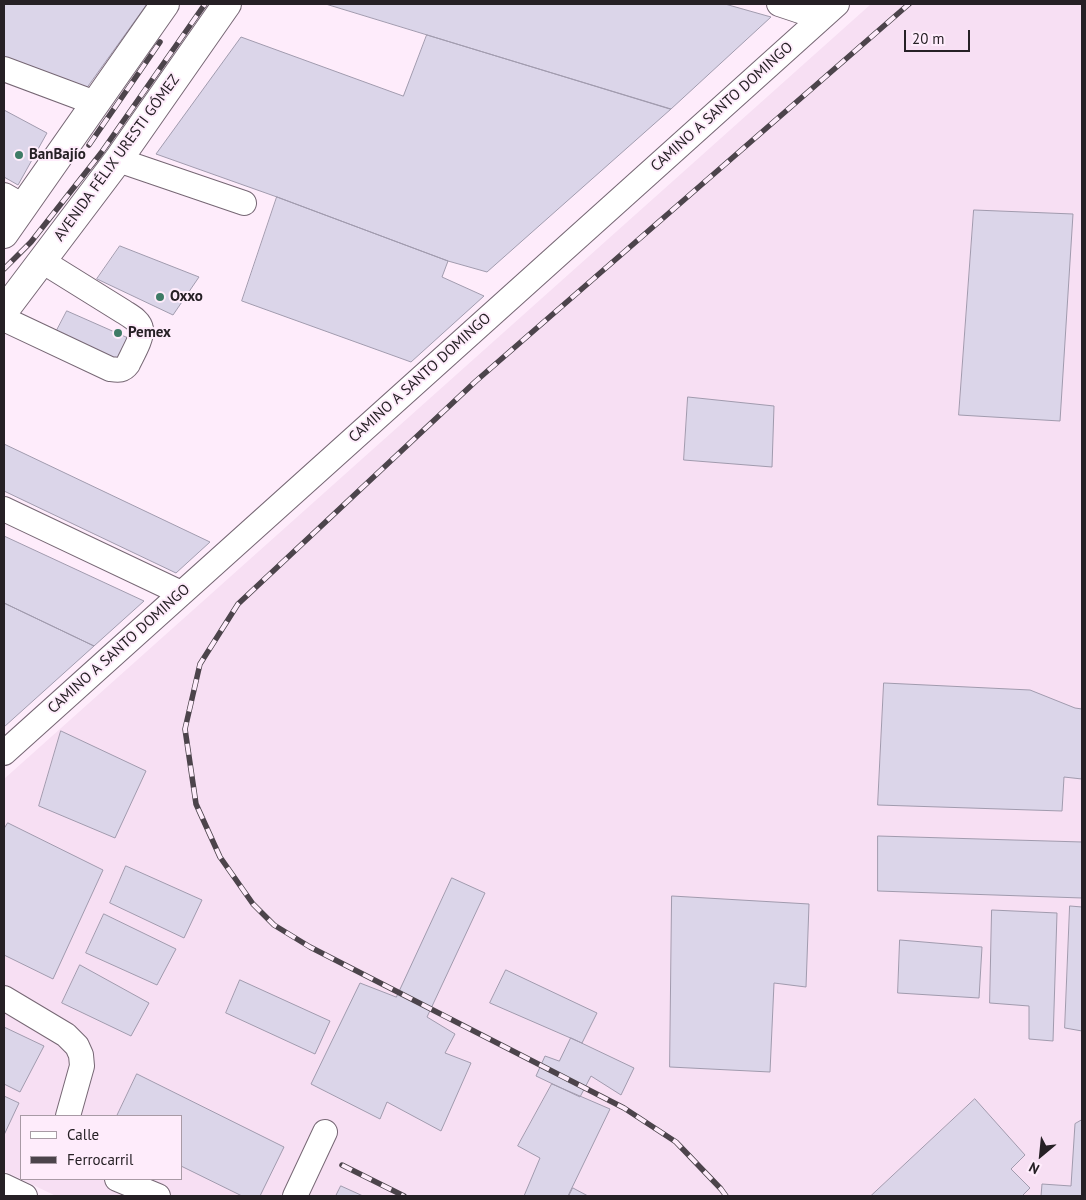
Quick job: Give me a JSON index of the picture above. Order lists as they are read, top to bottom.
{
  "streets": {
    "main road": ["AVENIDA FÉLIX URESTI GÓMEZ"],
    "street": ["CAMINO A SANTO DOMINGO"]
  },
  "places": ["BanBajío", "Oxxo", "Pemex"],
  "legend": ["Calle", "Ferrocarril"],
  "scale_bar": "20 m",
  "north": "bottom left"
}
